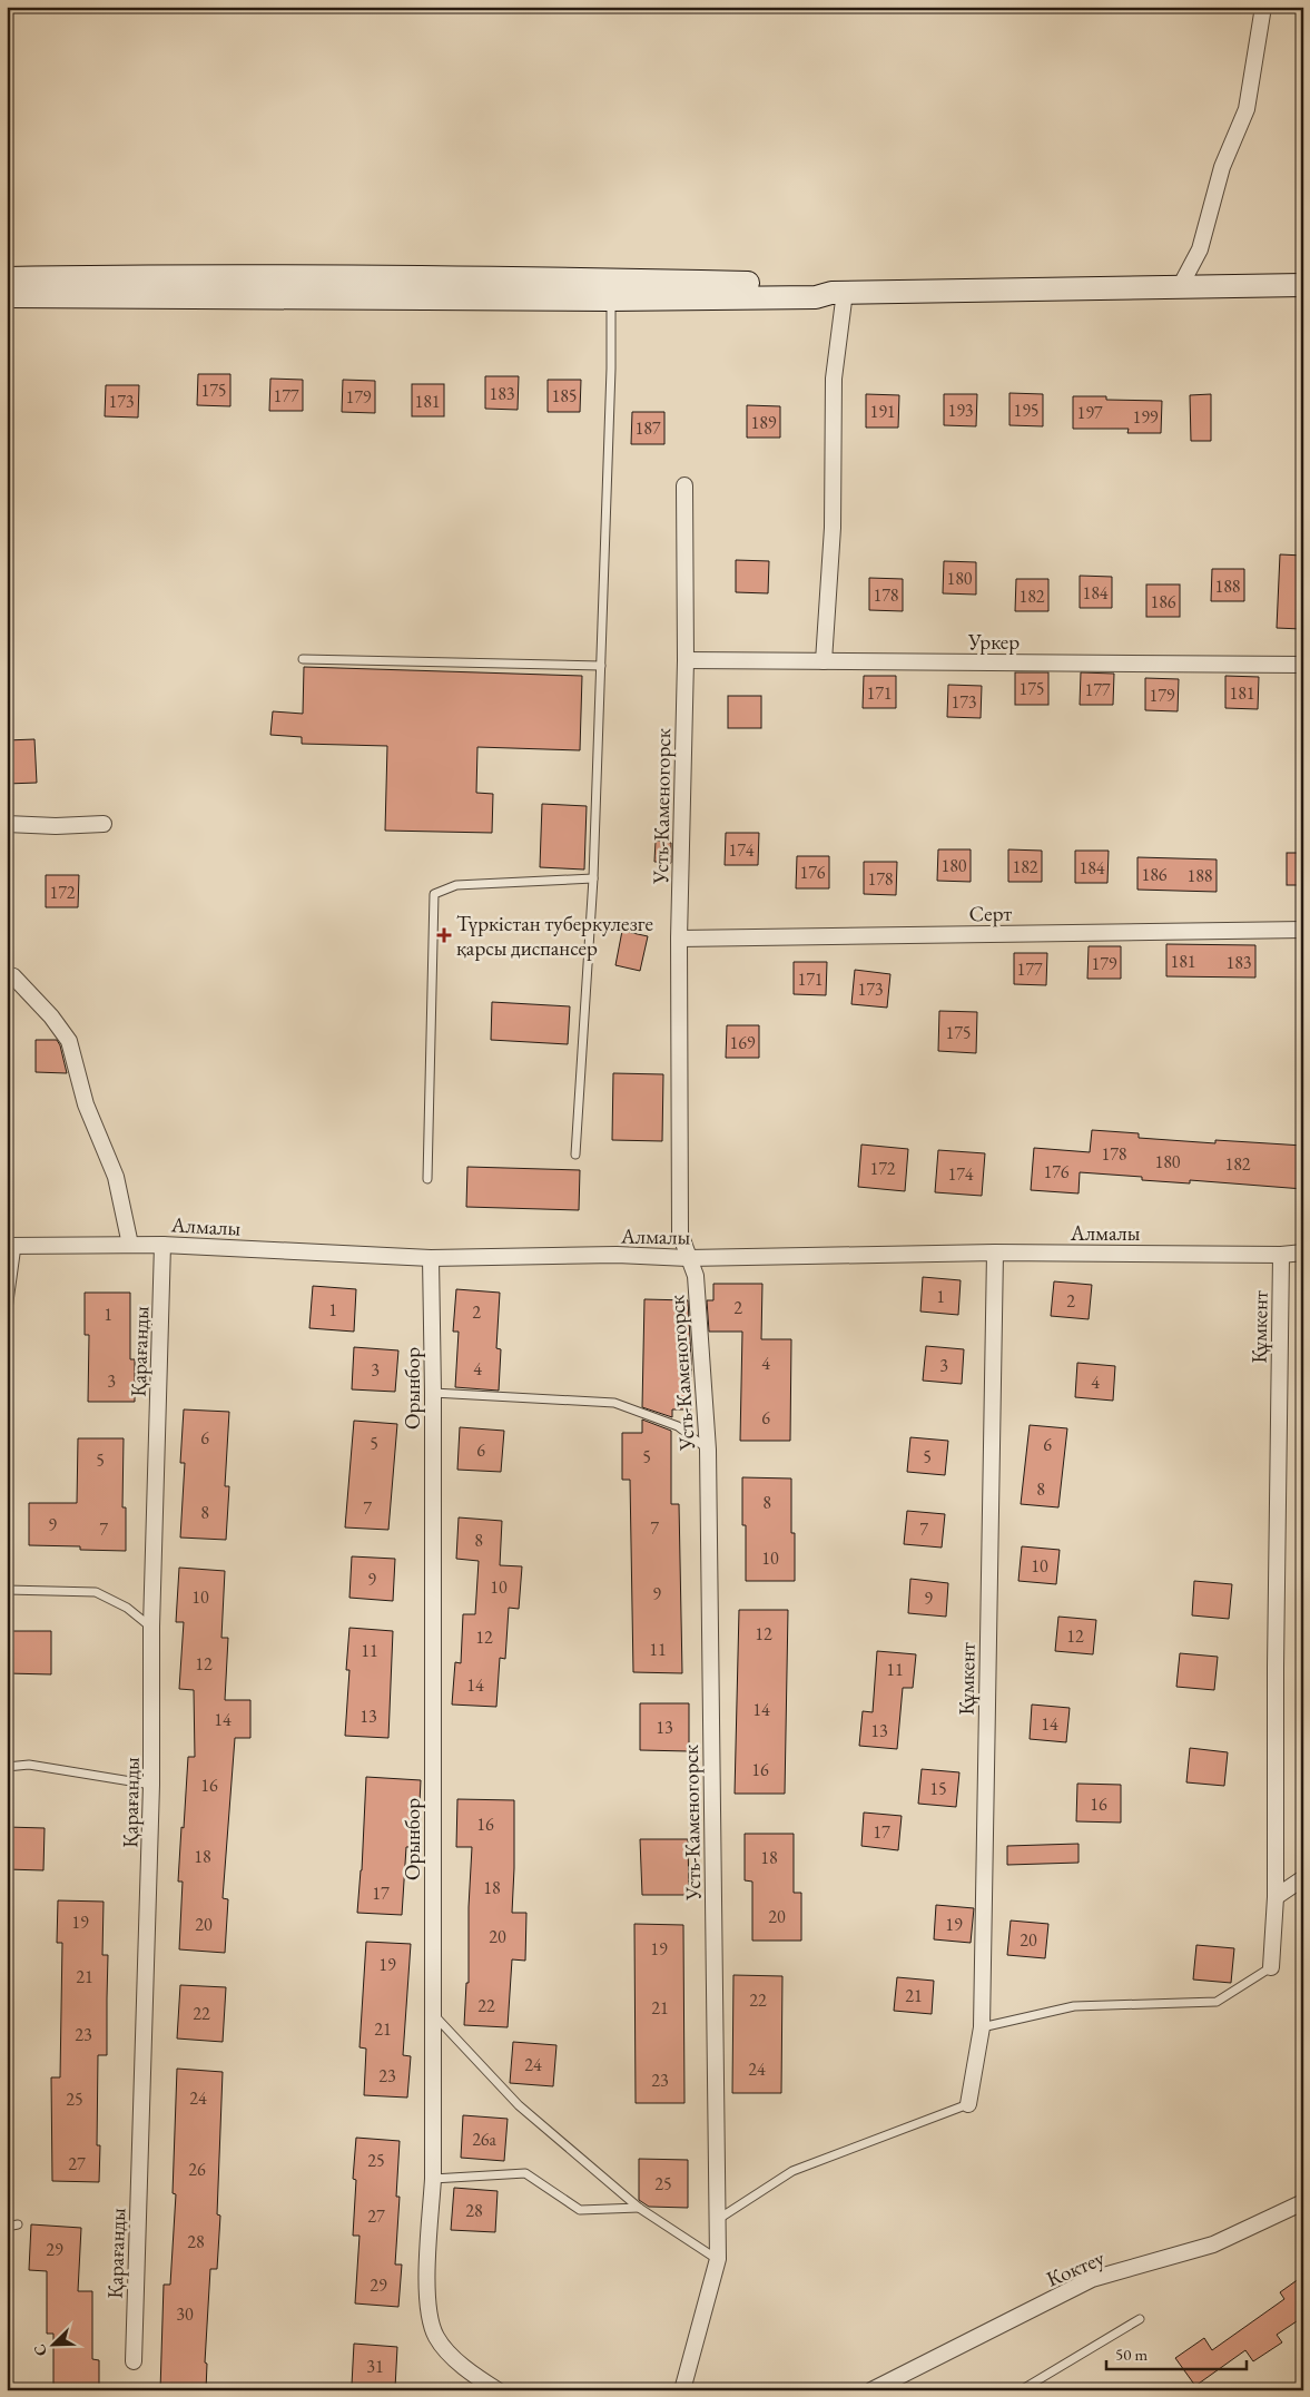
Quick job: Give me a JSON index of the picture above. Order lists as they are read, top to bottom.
{
  "streets": {
    "street": [
      "Уркер",
      "Усть-Каменогорск",
      "Серт",
      "Алмалы",
      "Құмкент",
      "Қарағанды",
      "Орынбор",
      "Коктеу"
    ]
  },
  "crossings": [
    ["Уркер", "Усть-Каменогорск"],
    ["Усть-Каменогорск", "Серт"],
    ["Усть-Каменогорск", "Алмалы"],
    ["Алмалы", "Құмкент"],
    ["Алмалы", "Қарағанды"],
    ["Алмалы", "Орынбор"]
  ],
  "places": {
    "health": ["Түркістан туберкулезге қарсы диспансер"]
  },
  "house_numbers": [
    "175",
    "183",
    "177",
    "185",
    "179",
    "173",
    "181",
    "193",
    "195",
    "191",
    "197",
    "199",
    "189",
    "187",
    "180",
    "188",
    "184",
    "178",
    "182",
    "186",
    "175",
    "177",
    "171",
    "181",
    "179",
    "173",
    "174",
    "180",
    "182",
    "184",
    "176",
    "186",
    "188",
    "178",
    "172",
    "181",
    "183",
    "179",
    "177",
    "171",
    "173",
    "175",
    "169",
    "178",
    "180",
    "182",
    "172",
    "176",
    "174",
    "1",
    "2",
    "2",
    "1",
    "2",
    "1",
    "4",
    "3",
    "4",
    "3",
    "3",
    "4",
    "6",
    "6",
    "5",
    "6",
    "6",
    "5",
    "5",
    "5",
    "8",
    "8",
    "7",
    "8",
    "9",
    "7",
    "7",
    "7",
    "8",
    "10",
    "10",
    "9",
    "10",
    "9",
    "10",
    "9",
    "12",
    "12",
    "12",
    "11",
    "11",
    "12",
    "11",
    "14",
    "14",
    "13",
    "14",
    "14",
    "13",
    "13",
    "16",
    "16",
    "15",
    "16",
    "16",
    "17",
    "18",
    "18",
    "18",
    "17",
    "20",
    "19",
    "20",
    "19",
    "20",
    "20",
    "19",
    "19",
    "21",
    "21",
    "22",
    "22",
    "21",
    "22",
    "21",
    "23",
    "24",
    "24",
    "23",
    "23",
    "24",
    "25",
    "26а",
    "25",
    "27",
    "26",
    "25",
    "28",
    "27",
    "28",
    "29",
    "29",
    "30",
    "31"
  ],
  "scale_bar": "50 m",
  "north": "bottom left"
}
